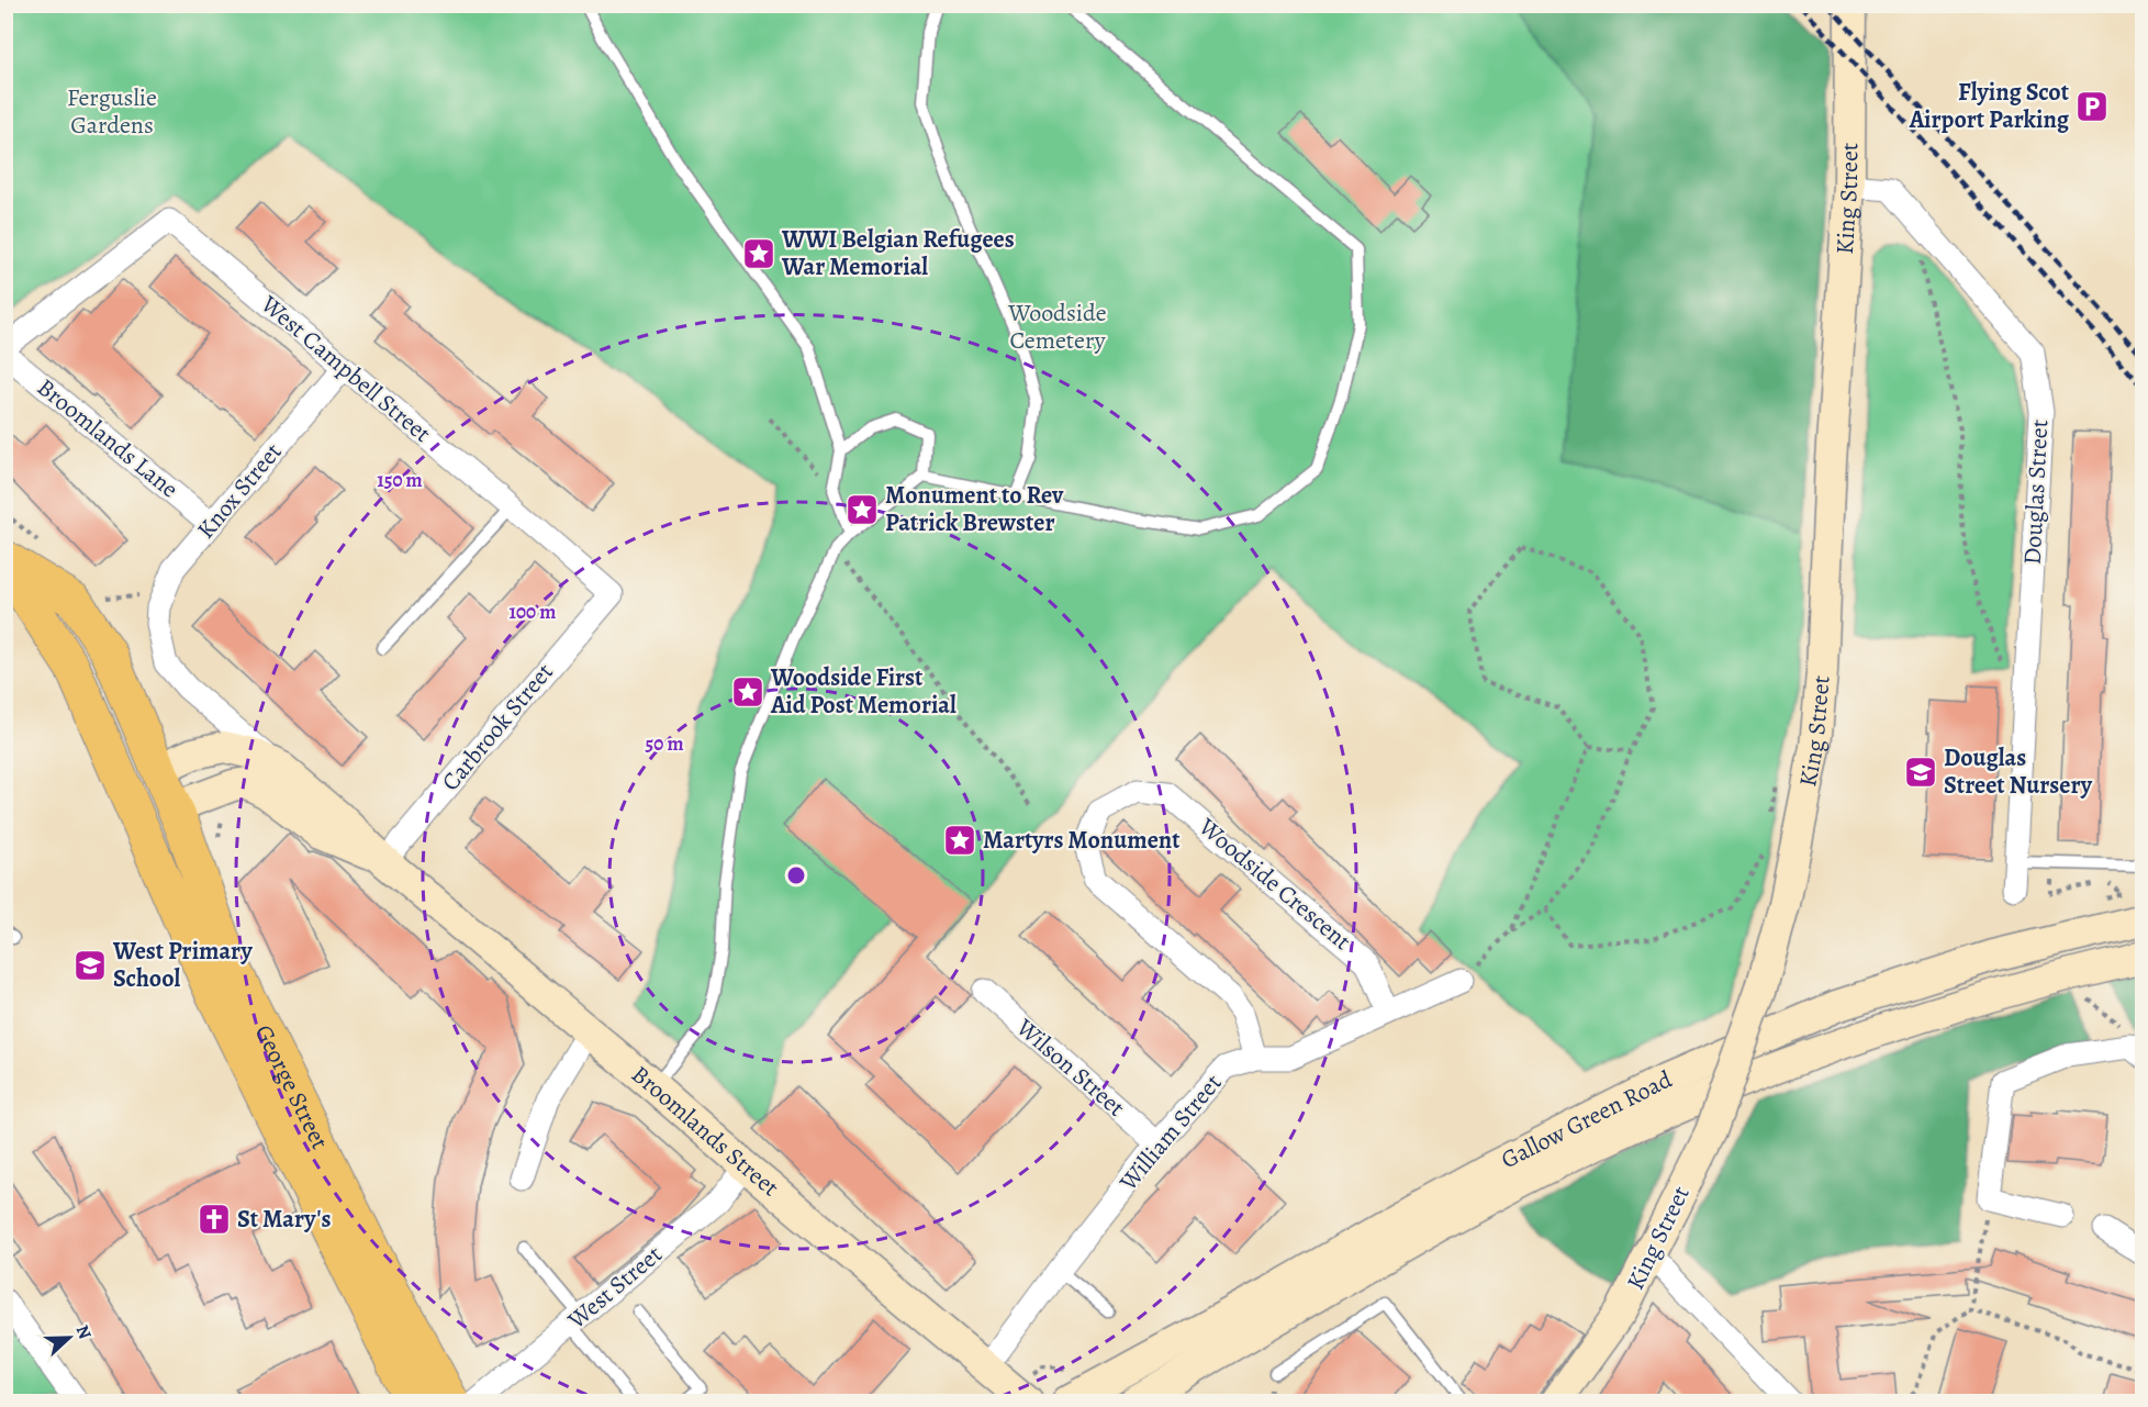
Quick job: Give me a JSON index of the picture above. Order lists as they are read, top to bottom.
{
  "streets": {
    "main road": [
      "King Street",
      "George Street",
      "Gallow Green Road",
      "Broomlands Street"
    ],
    "street": [
      "West Campbell Street",
      "Broomlands Lane",
      "Knox Street",
      "Douglas Street",
      "Carbrook Street",
      "Woodside Crescent",
      "Wilson Street",
      "William Street",
      "West Street"
    ]
  },
  "crossings": [
    ["King Street", "Douglas Street"],
    ["West Campbell Street", "Knox Street"],
    ["West Campbell Street", "Carbrook Street"],
    ["Broomlands Lane", "Knox Street"],
    ["Knox Street", "Broomlands Street"],
    ["Carbrook Street", "Broomlands Street"],
    ["Woodside Crescent", "William Street"],
    ["Wilson Street", "William Street"],
    ["George Street", "Broomlands Street"],
    ["Broomlands Street", "William Street"],
    ["Broomlands Street", "West Street"]
  ],
  "parks": ["Ferguslie Gardens", "Woodside Cemetery"],
  "places": {
    "parking": ["Flying Scot Airport Parking"],
    "place": [
      "WWI Belgian Refugees War Memorial",
      "Monument to Rev Patrick Brewster",
      "Woodside First Aid Post Memorial",
      "Martyrs Monument"
    ],
    "school or university": ["Douglas Street Nursery", "West Primary School"],
    "church": ["St Mary's"]
  },
  "north": "right",
  "rings": ["150 m", "100 m", "50 m"]
}
